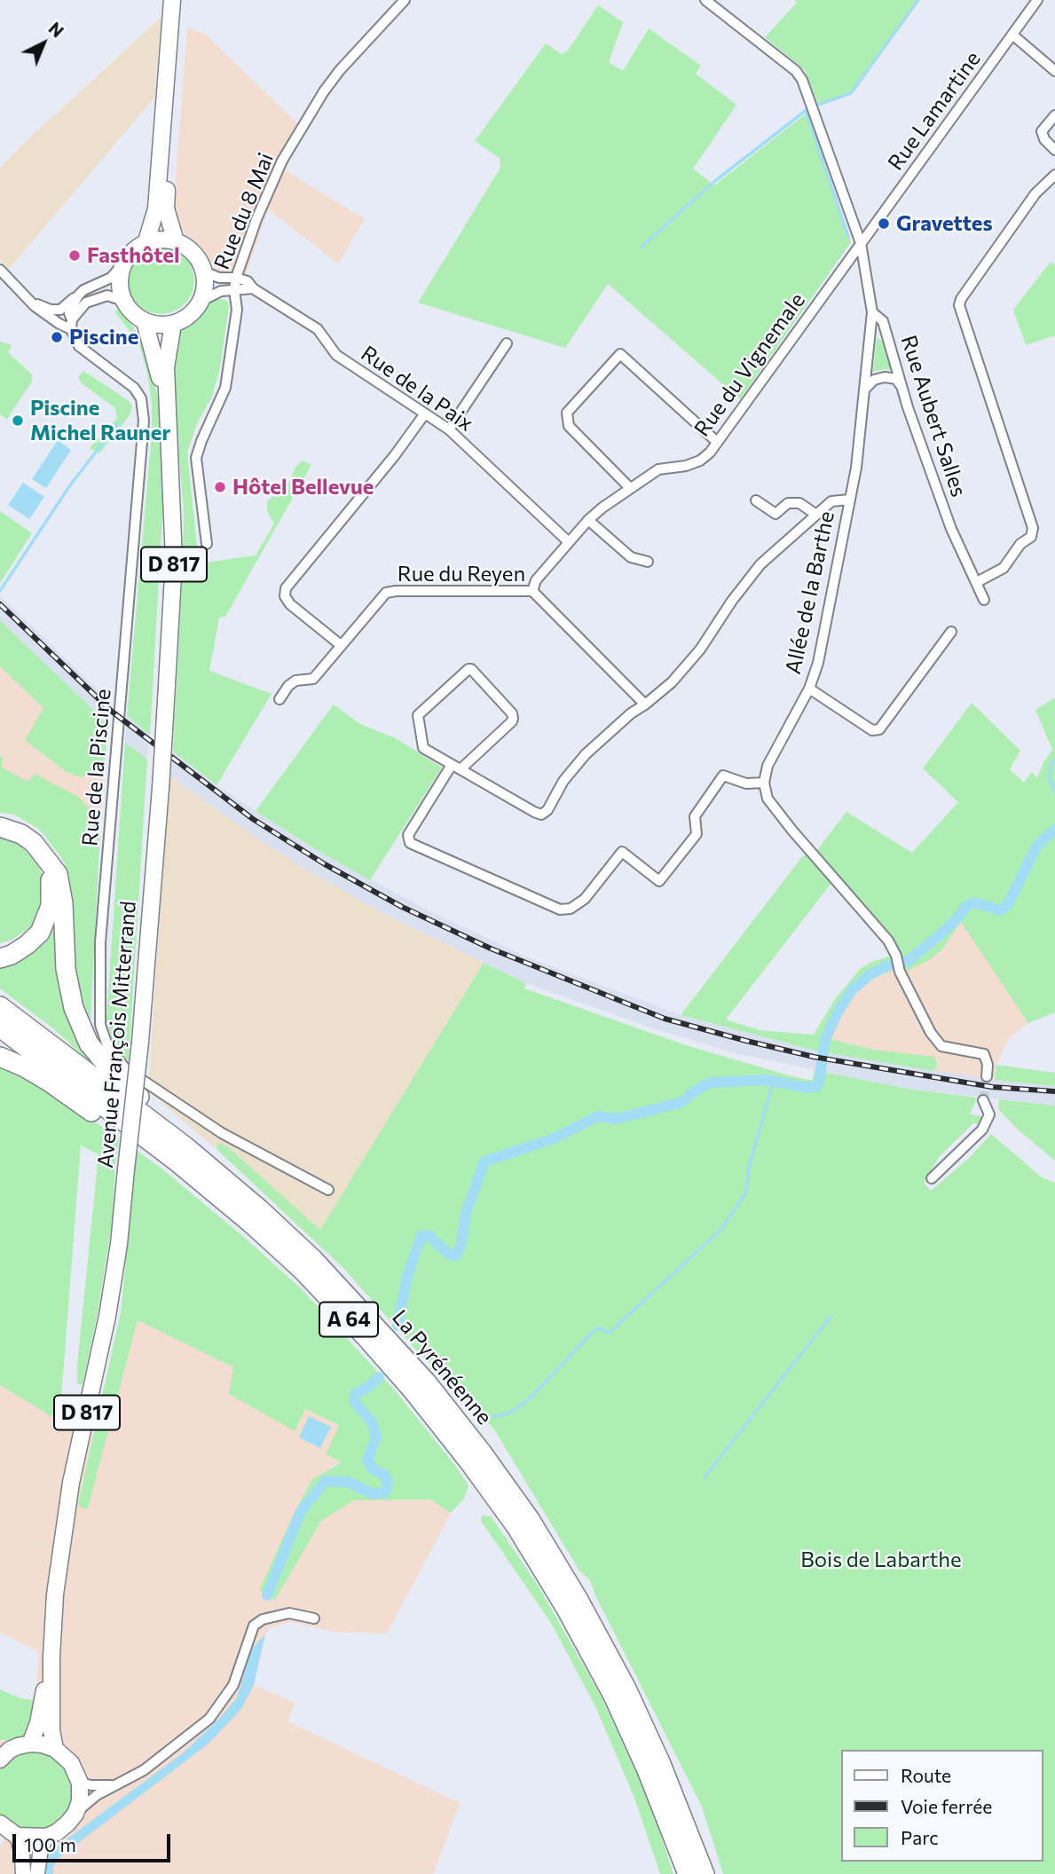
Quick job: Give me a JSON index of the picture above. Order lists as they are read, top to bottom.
{
  "streets": {
    "highway": ["A 64", "La Pyrénéenne"],
    "main road": ["D 817", "Avenue François Mitterrand"],
    "street": [
      "Rue Lamartine",
      "Rue du 8 Mai",
      "Rue du Vignemale",
      "Rue de la Paix",
      "Rue Aubert Salles",
      "Rue du Reyen",
      "Allée de la Barthe",
      "Rue de la Piscine"
    ]
  },
  "crossings": [
    ["Rue Lamartine", "Rue du Vignemale"],
    ["Rue Lamartine", "Rue Aubert Salles"],
    ["Rue du 8 Mai", "Rue de la Paix"],
    ["Rue du Vignemale", "Rue de la Paix"],
    ["Rue du Vignemale", "Rue Aubert Salles"],
    ["Rue du Vignemale", "Rue du Reyen"],
    ["Rue Aubert Salles", "Allée de la Barthe"]
  ],
  "parks": ["Bois de Labarthe"],
  "places": [
    "Gravettes",
    "Fasthôtel",
    "Piscine",
    "Piscine Michel Rauner",
    "Hôtel Bellevue"
  ],
  "legend": ["Route", "Voie ferrée", "Parc"],
  "scale_bar": "100 m",
  "north": "top right"
}
